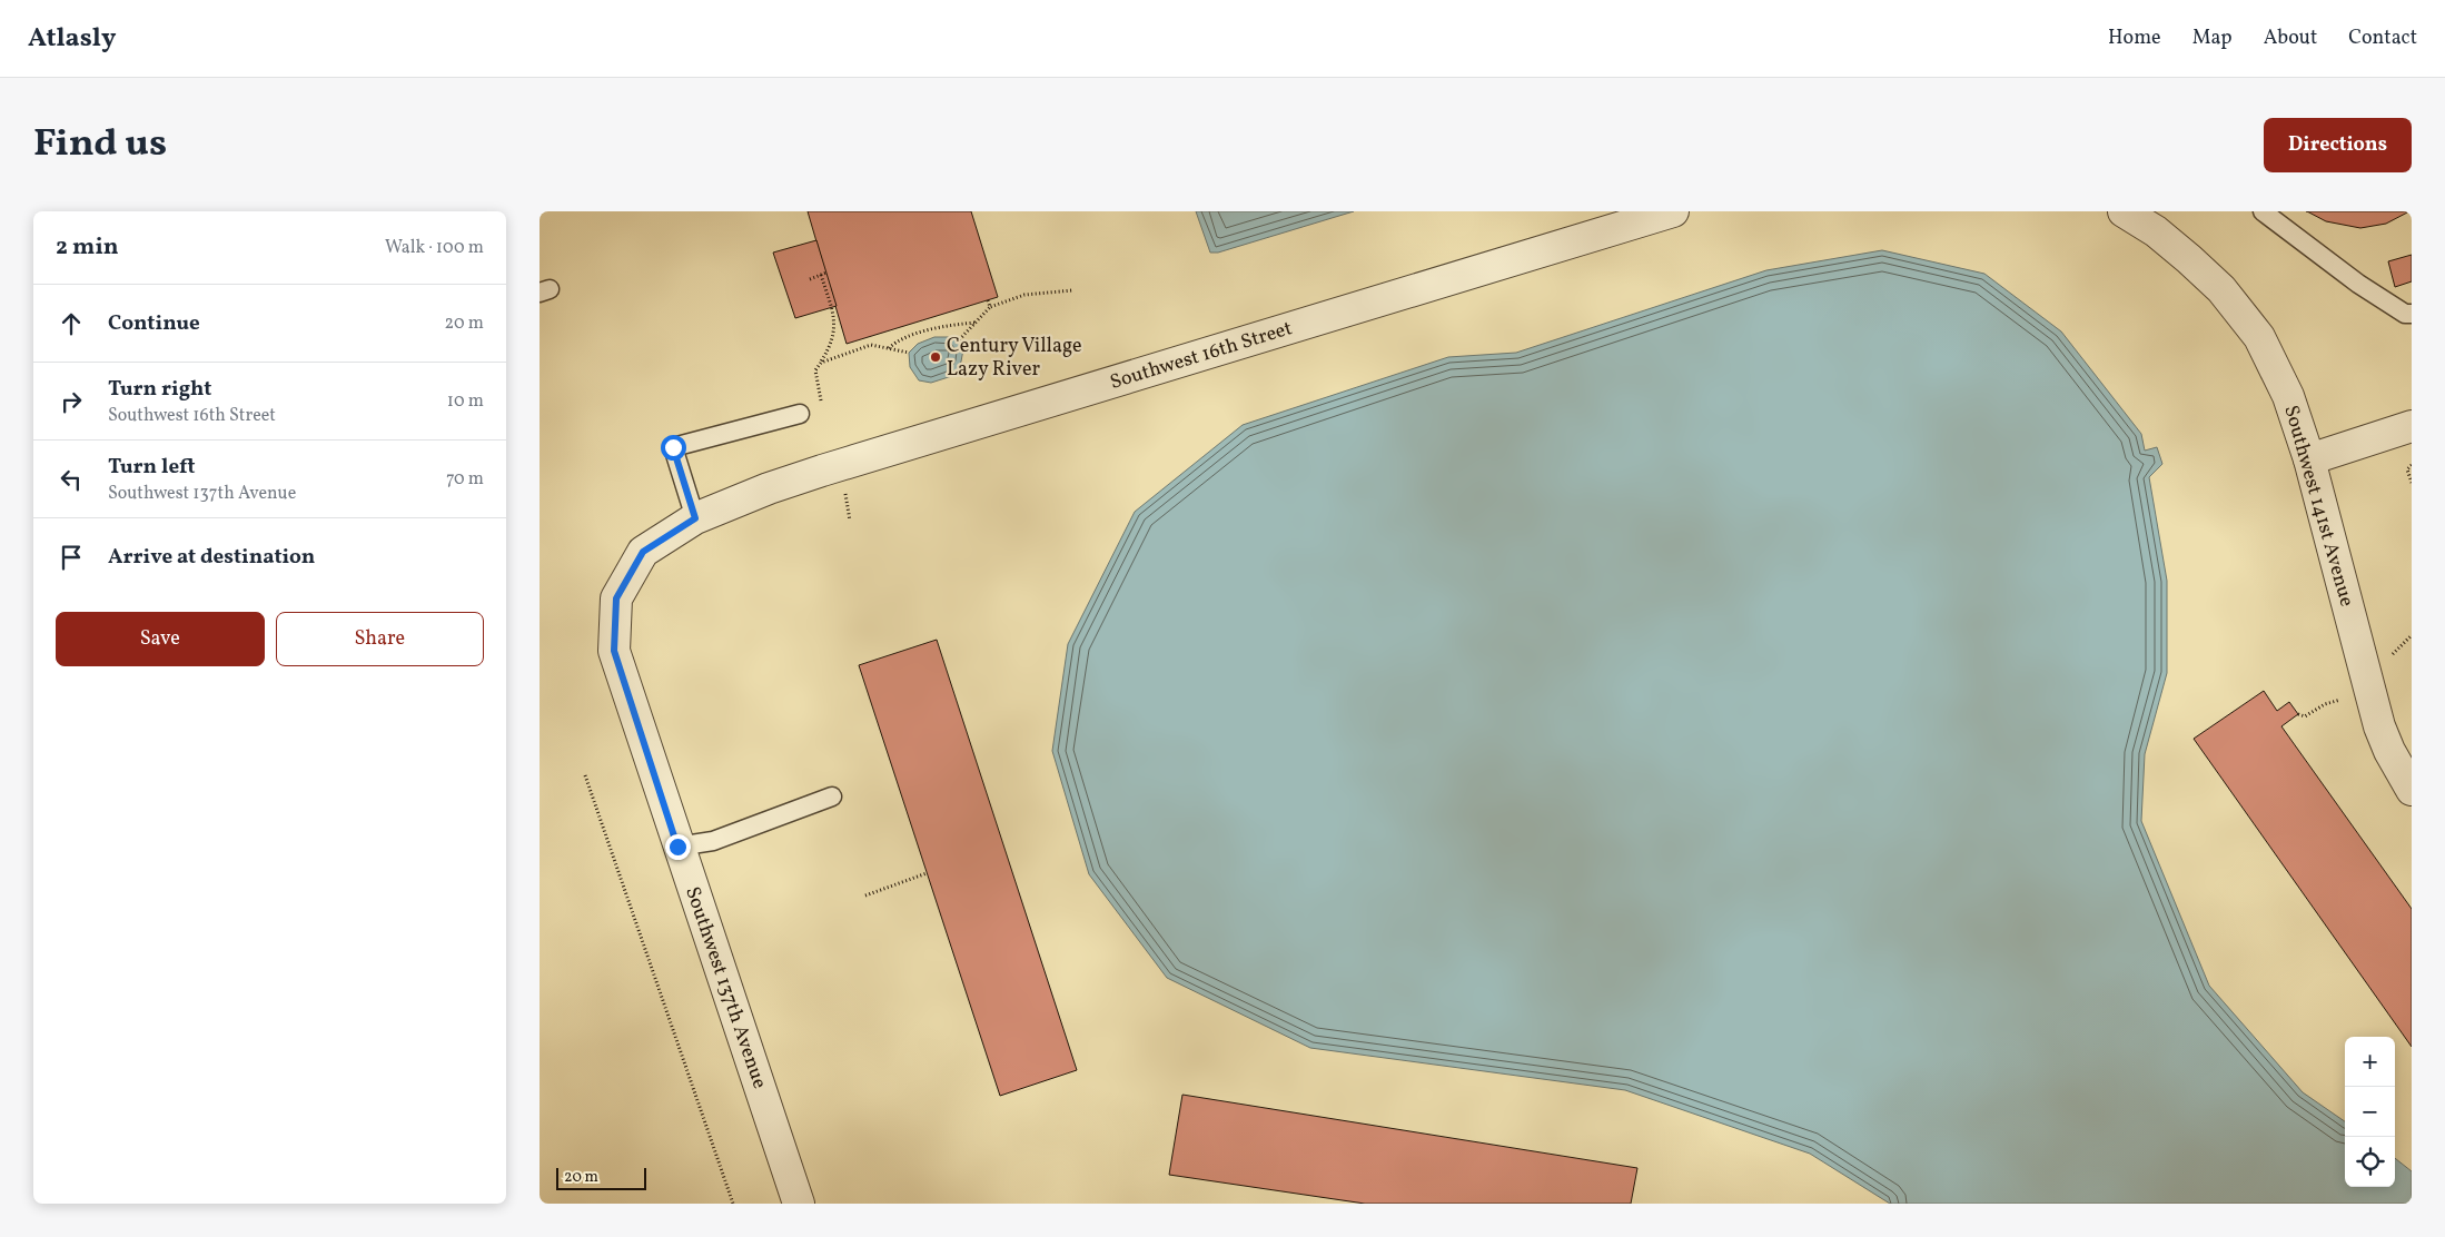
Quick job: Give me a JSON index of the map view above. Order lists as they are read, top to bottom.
{
  "streets": {
    "street": ["Southwest 16th Street", "Southwest 141st Avenue", "Southwest 137th Avenue"]
  },
  "crossings": [
    ["Southwest 16th Street", "Southwest 137th Avenue"]
  ],
  "places": ["Century Village Lazy River"],
  "scale_bar": "20 m",
  "page": {
    "header": "Atlasly",
    "nav": [
      "Home",
      "Map",
      "About",
      "Contact"
    ],
    "title": "Find us",
    "buttons": [
      "Directions",
      ["Save", "Share"]
    ],
    "heading": ["2 min", "Walk · 100 m"],
    "list": [
      ["Continue", "20 m"],
      ["Turn right", "Southwest 16th Street", "10 m"],
      ["Turn left", "Southwest 137th Avenue", "70 m"],
      "Arrive at destination"
    ],
    "map_buttons": ["+", "−"],
    "scale": "20 m"
  }
}
